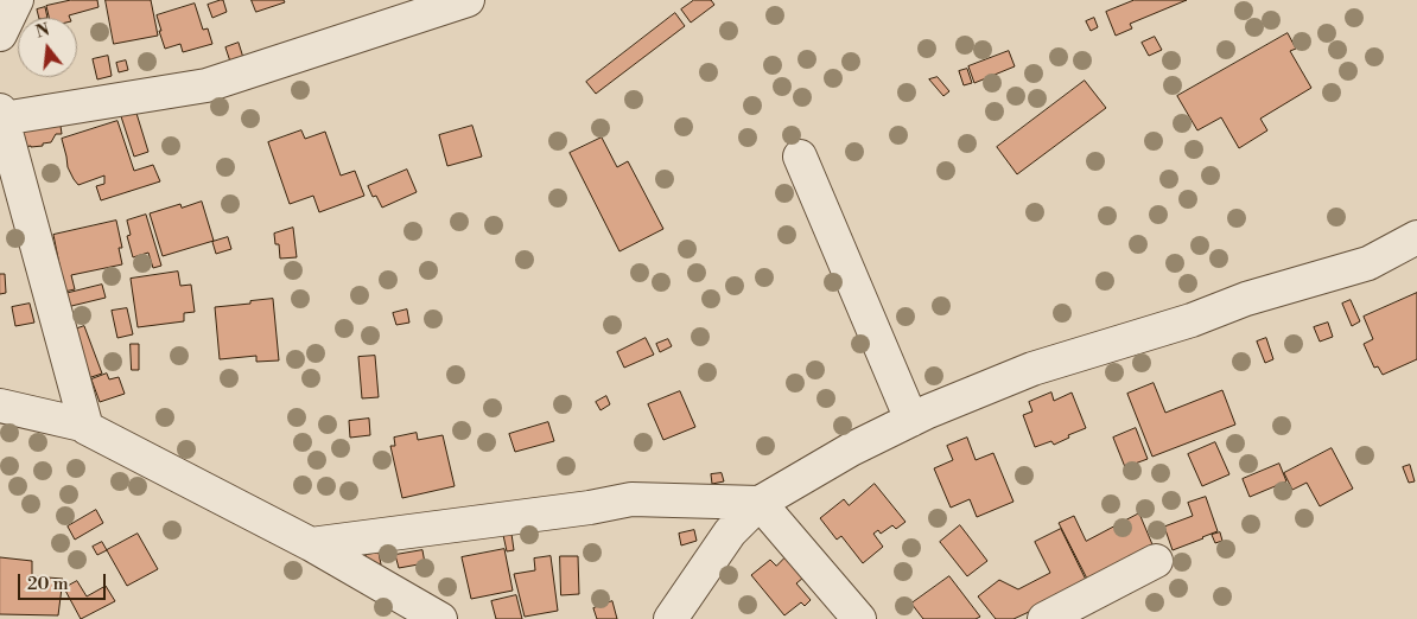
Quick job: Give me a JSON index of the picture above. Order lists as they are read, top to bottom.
{
  "scale_bar": "20 m",
  "north": "top"
}
